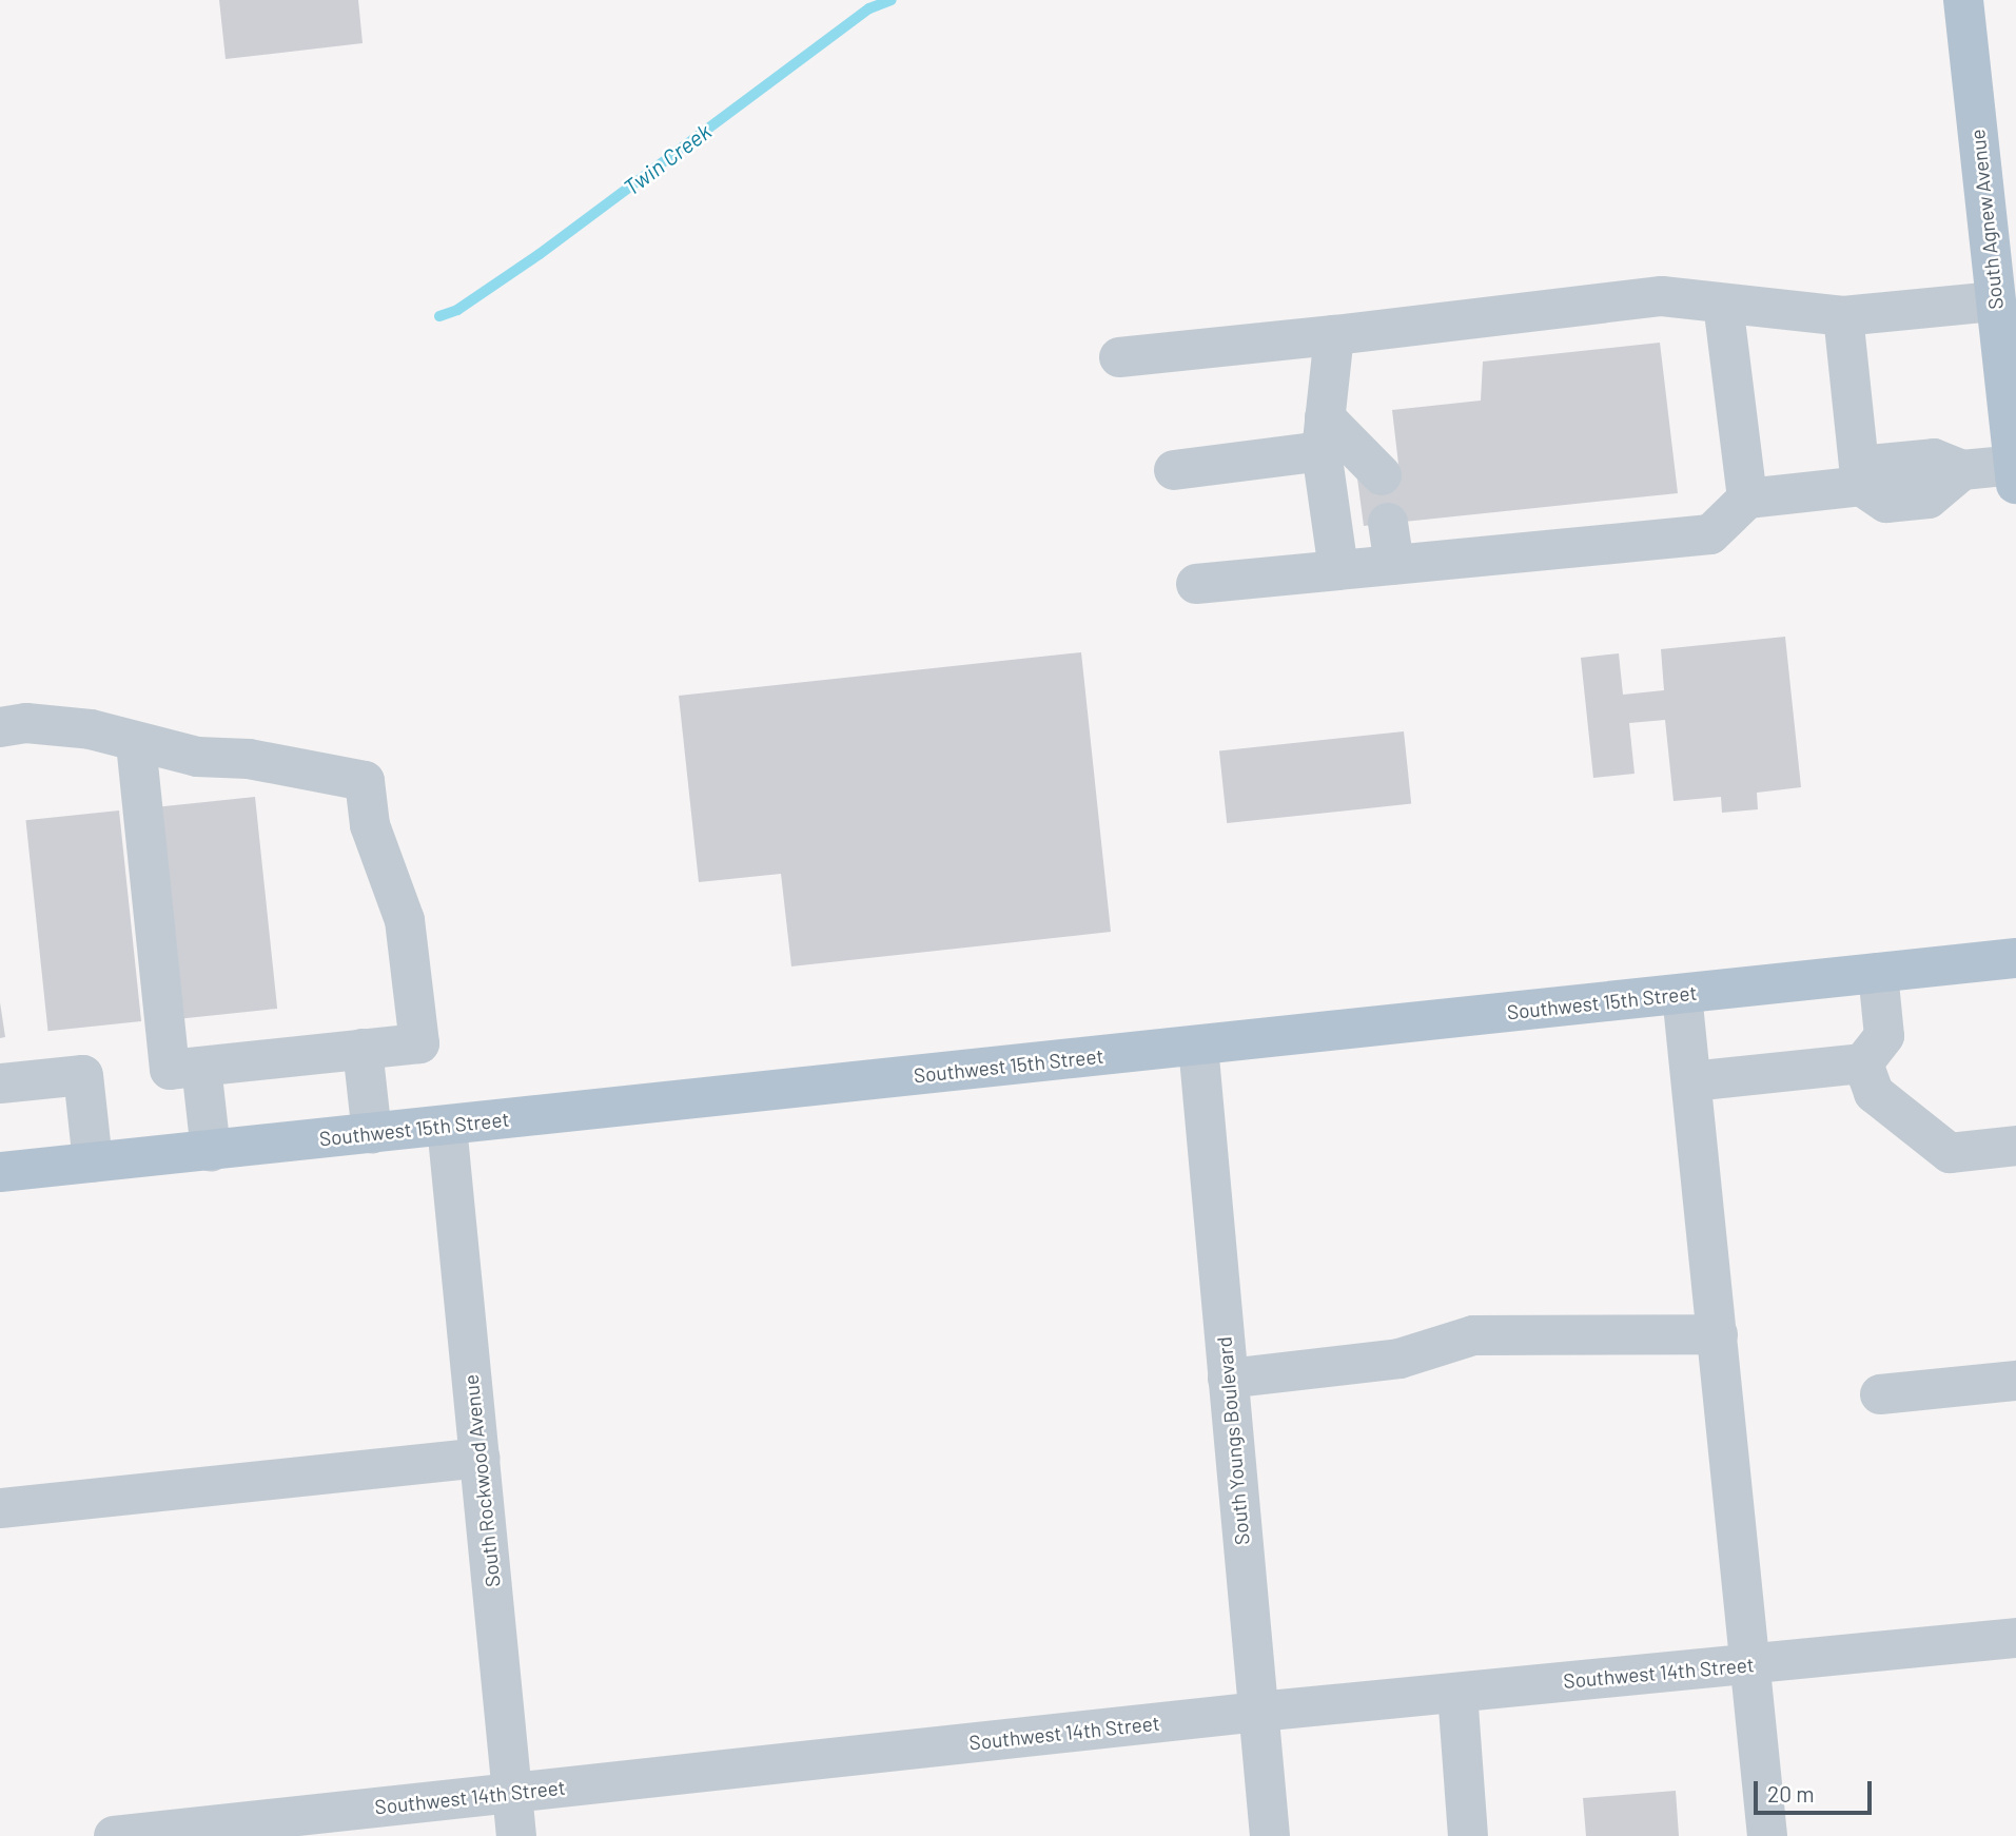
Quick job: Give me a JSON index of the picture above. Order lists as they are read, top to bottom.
{
  "streets": {
    "main road": ["South Agnew Avenue", "Southwest 15th Street"],
    "street": ["South Youngs Boulevard", "South Rockwood Avenue", "Southwest 14th Street"]
  },
  "crossings": [
    ["Southwest 15th Street", "South Youngs Boulevard"],
    ["Southwest 15th Street", "South Rockwood Avenue"],
    ["South Youngs Boulevard", "Southwest 14th Street"],
    ["South Rockwood Avenue", "Southwest 14th Street"]
  ],
  "water": ["Twin Creek"],
  "scale_bar": "20 m"
}
